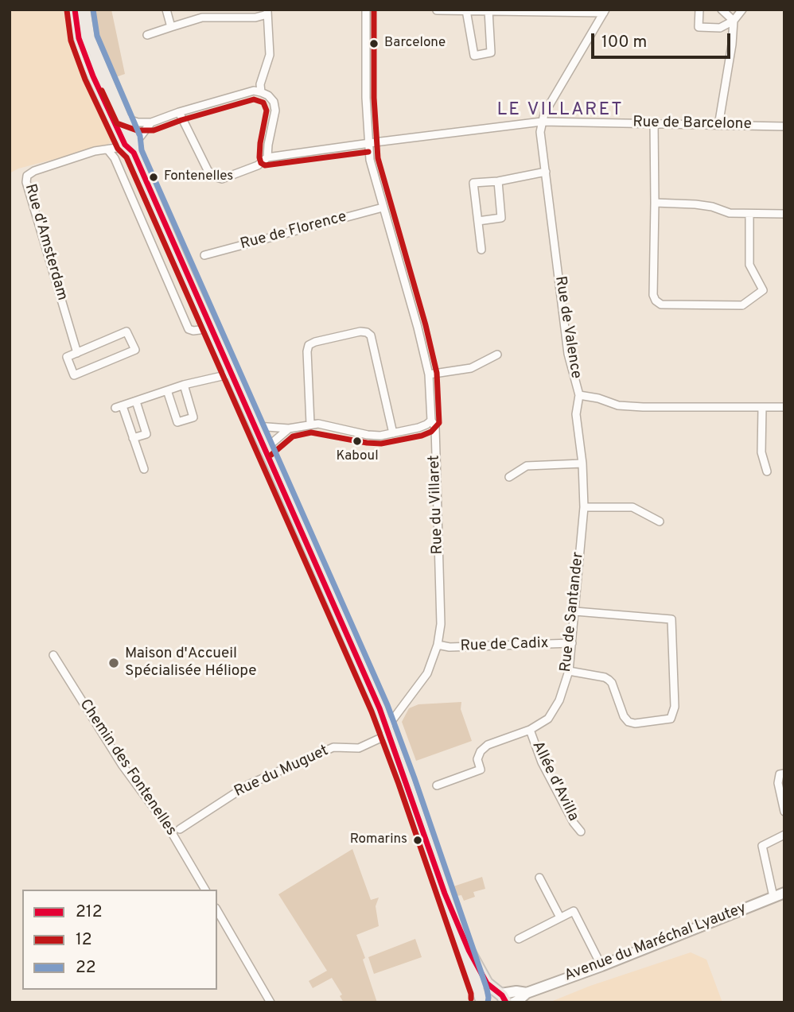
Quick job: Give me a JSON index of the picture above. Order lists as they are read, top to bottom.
{
  "streets": {
    "street": [
      "Rue de Barcelone",
      "Rue de Florence",
      "Rue d'Amsterdam",
      "Rue de Valence",
      "Rue du Villaret",
      "Rue de Santander",
      "Rue de Cadix",
      "Chemin des Fontenelles",
      "Rue du Muguet",
      "Allée d'Avilla",
      "Avenue du Maréchal Lyautey"
    ]
  },
  "crossings": [
    ["Rue de Barcelone", "Rue de Valence"],
    ["Rue de Barcelone", "Rue du Villaret"],
    ["Rue de Florence", "Rue du Villaret"],
    ["Rue de Valence", "Rue de Santander"],
    ["Rue du Villaret", "Rue de Cadix"],
    ["Rue du Villaret", "Rue du Muguet"],
    ["Rue de Santander", "Rue de Cadix"],
    ["Rue de Santander", "Allée d'Avilla"]
  ],
  "districts": ["LE VILLARET"],
  "places": [
    "Barcelone",
    "Fontenelles",
    "Kaboul",
    "Maison d'Accueil Spécialisée Héliope",
    "Romarins"
  ],
  "lines": ["transit line 212", "transit line 12", "transit line 22"],
  "legend": ["212", "12", "22"],
  "scale_bar": "100 m"
}
